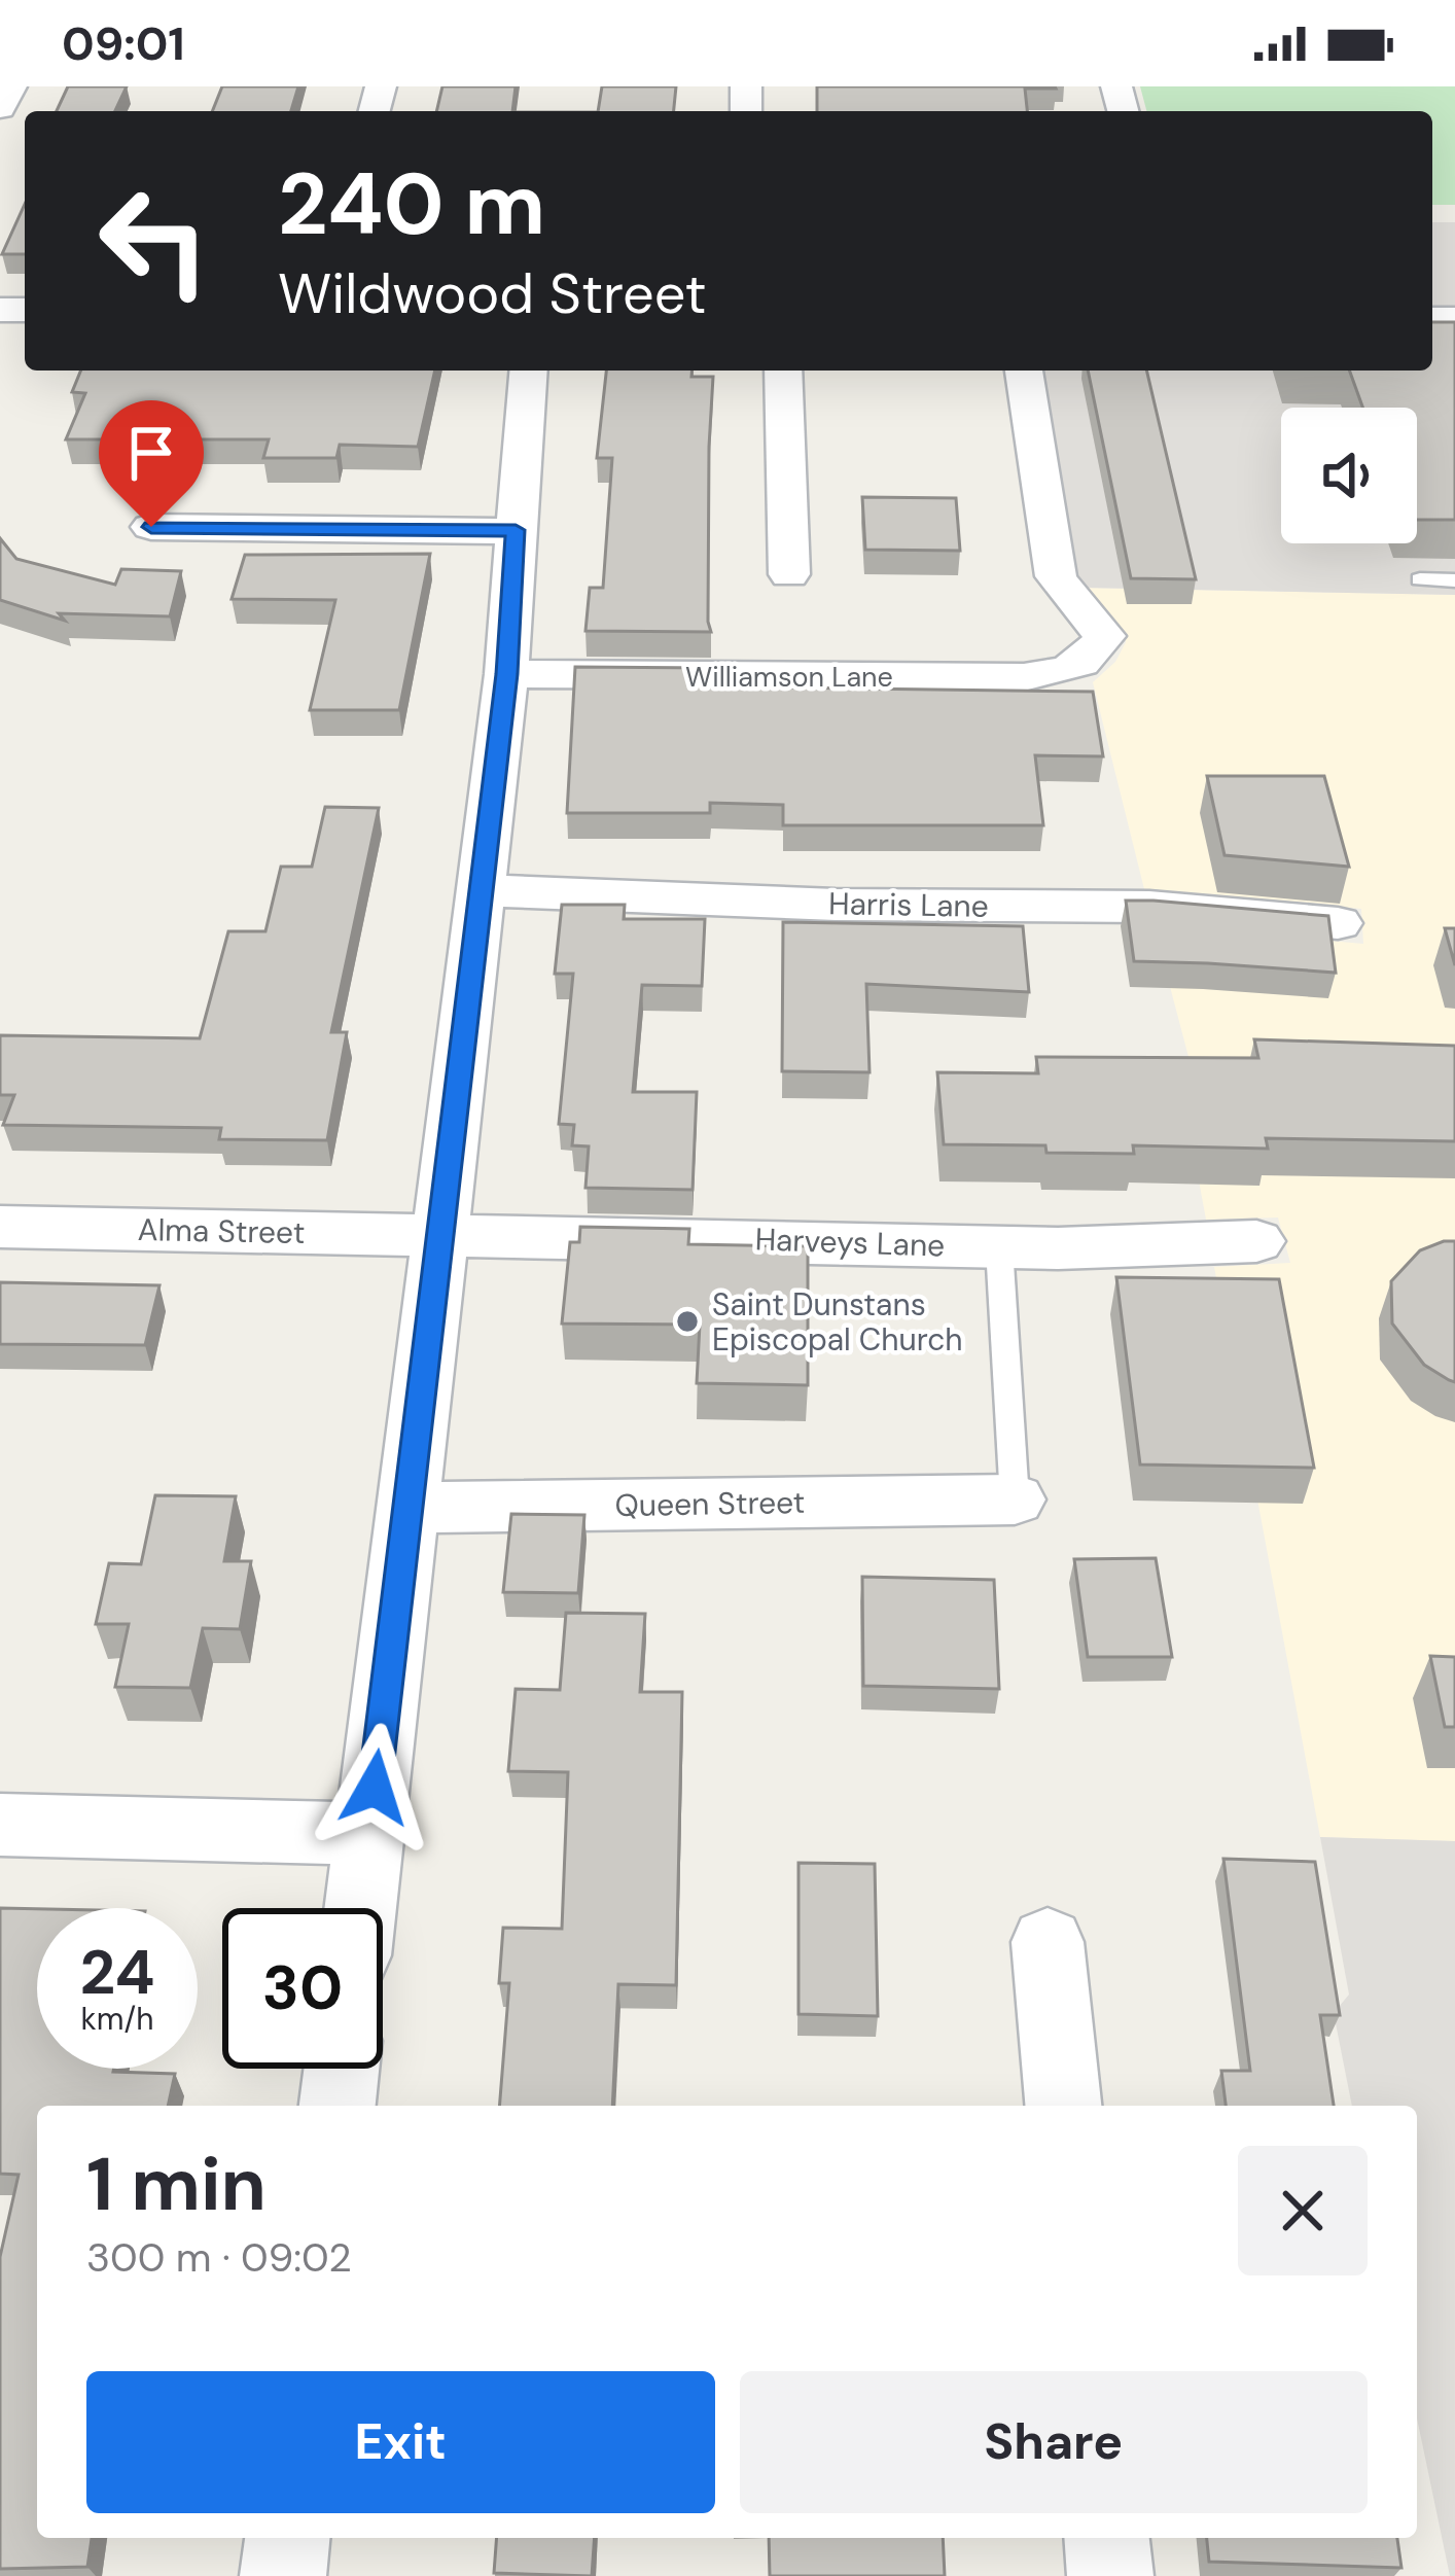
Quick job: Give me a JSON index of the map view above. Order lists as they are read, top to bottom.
{
  "streets": {
    "street": [
      "Williamson Lane",
      "Harris Lane",
      "Alma Street",
      "Harveys Lane",
      "Queen Street"
    ]
  },
  "crossings": [
    ["Alma Street", "Harveys Lane"]
  ],
  "places": ["Saint Dunstans Episcopal Church"],
  "page": {
    "status": "09:01",
    "turn": ["240 m", "Wildwood Street"],
    "speed": "24 km/h",
    "limit": "30",
    "heading": ["1 min", "300 m · 09:02"],
    "buttons": ["Exit", "Share"]
  }
}
